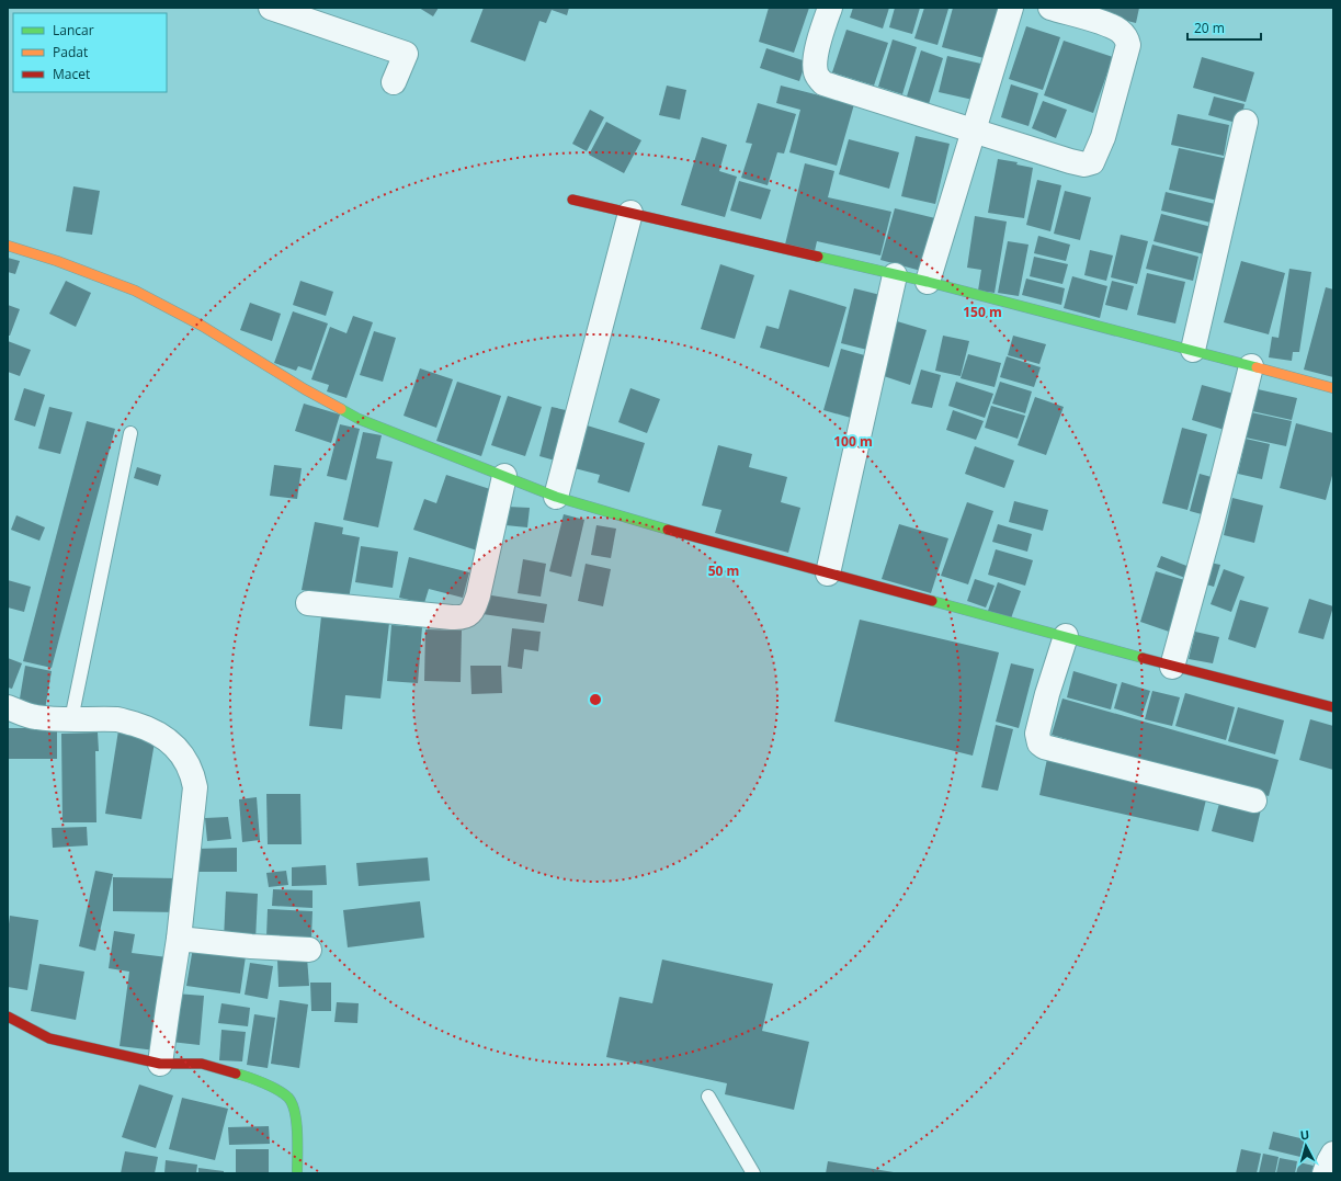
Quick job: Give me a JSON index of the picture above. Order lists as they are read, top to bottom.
{
  "legend": ["Lancar", "Padat", "Macet"],
  "scale_bar": "20 m",
  "north": "top",
  "rings": ["150 m", "100 m", "50 m"]
}
